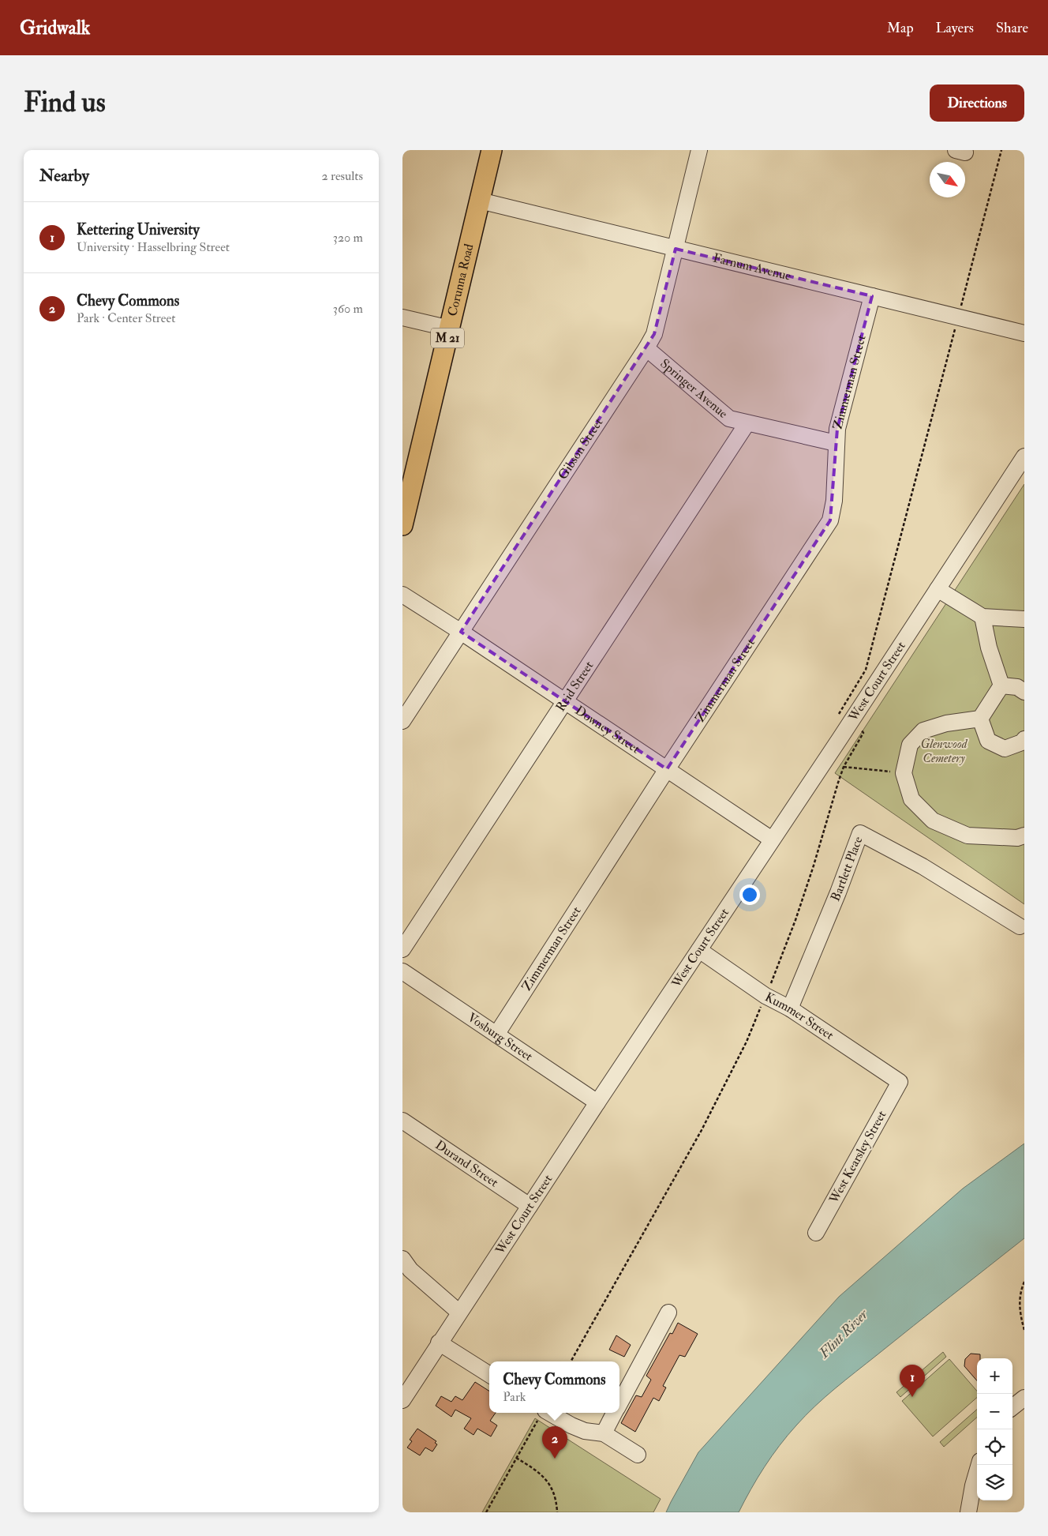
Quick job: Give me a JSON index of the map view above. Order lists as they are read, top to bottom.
{
  "streets": {
    "main road": ["Corunna Road", "M 21"],
    "street": [
      "Farnum Avenue",
      "Zimmerman Street",
      "Springer Avenue",
      "Gibson Street",
      "West Court Street",
      "Reid Street",
      "Downey Street",
      "Bartlett Place",
      "Kummer Street",
      "Vosburg Street",
      "West Kearsley Street",
      "Durand Street"
    ]
  },
  "crossings": [
    ["Farnum Avenue", "Corunna Road"],
    ["Farnum Avenue", "Zimmerman Street"],
    ["Farnum Avenue", "Gibson Street"],
    ["Zimmerman Street", "Springer Avenue"],
    ["Zimmerman Street", "Downey Street"],
    ["Zimmerman Street", "Vosburg Street"],
    ["Springer Avenue", "Gibson Street"],
    ["Springer Avenue", "Reid Street"],
    ["Gibson Street", "Downey Street"],
    ["West Court Street", "Downey Street"],
    ["West Court Street", "Kummer Street"],
    ["West Court Street", "Vosburg Street"],
    ["West Court Street", "Durand Street"],
    ["Reid Street", "Downey Street"],
    ["Bartlett Place", "Kummer Street"],
    ["Kummer Street", "West Kearsley Street"]
  ],
  "water": ["Flint River"],
  "parks": ["Glenwood Cemetery"],
  "north": "bottom right",
  "page": {
    "header": "Gridwalk",
    "nav": ["Map", "Layers", "Share"],
    "buttons": "Directions",
    "title": "Find us",
    "heading": ["Nearby", "2 results"],
    "list": [
      {
        "mark": "1",
        "name": "Kettering University",
        "note": "University · Hasselbring Street",
        "value": "320 m"
      },
      {
        "mark": "2",
        "name": "Chevy Commons",
        "note": "Park · Center Street",
        "value": "360 m"
      }
    ],
    "map_buttons": ["+", "−"],
    "popup": ["Chevy Commons", "Park"],
    "pins": ["1", "2"]
  }
}
